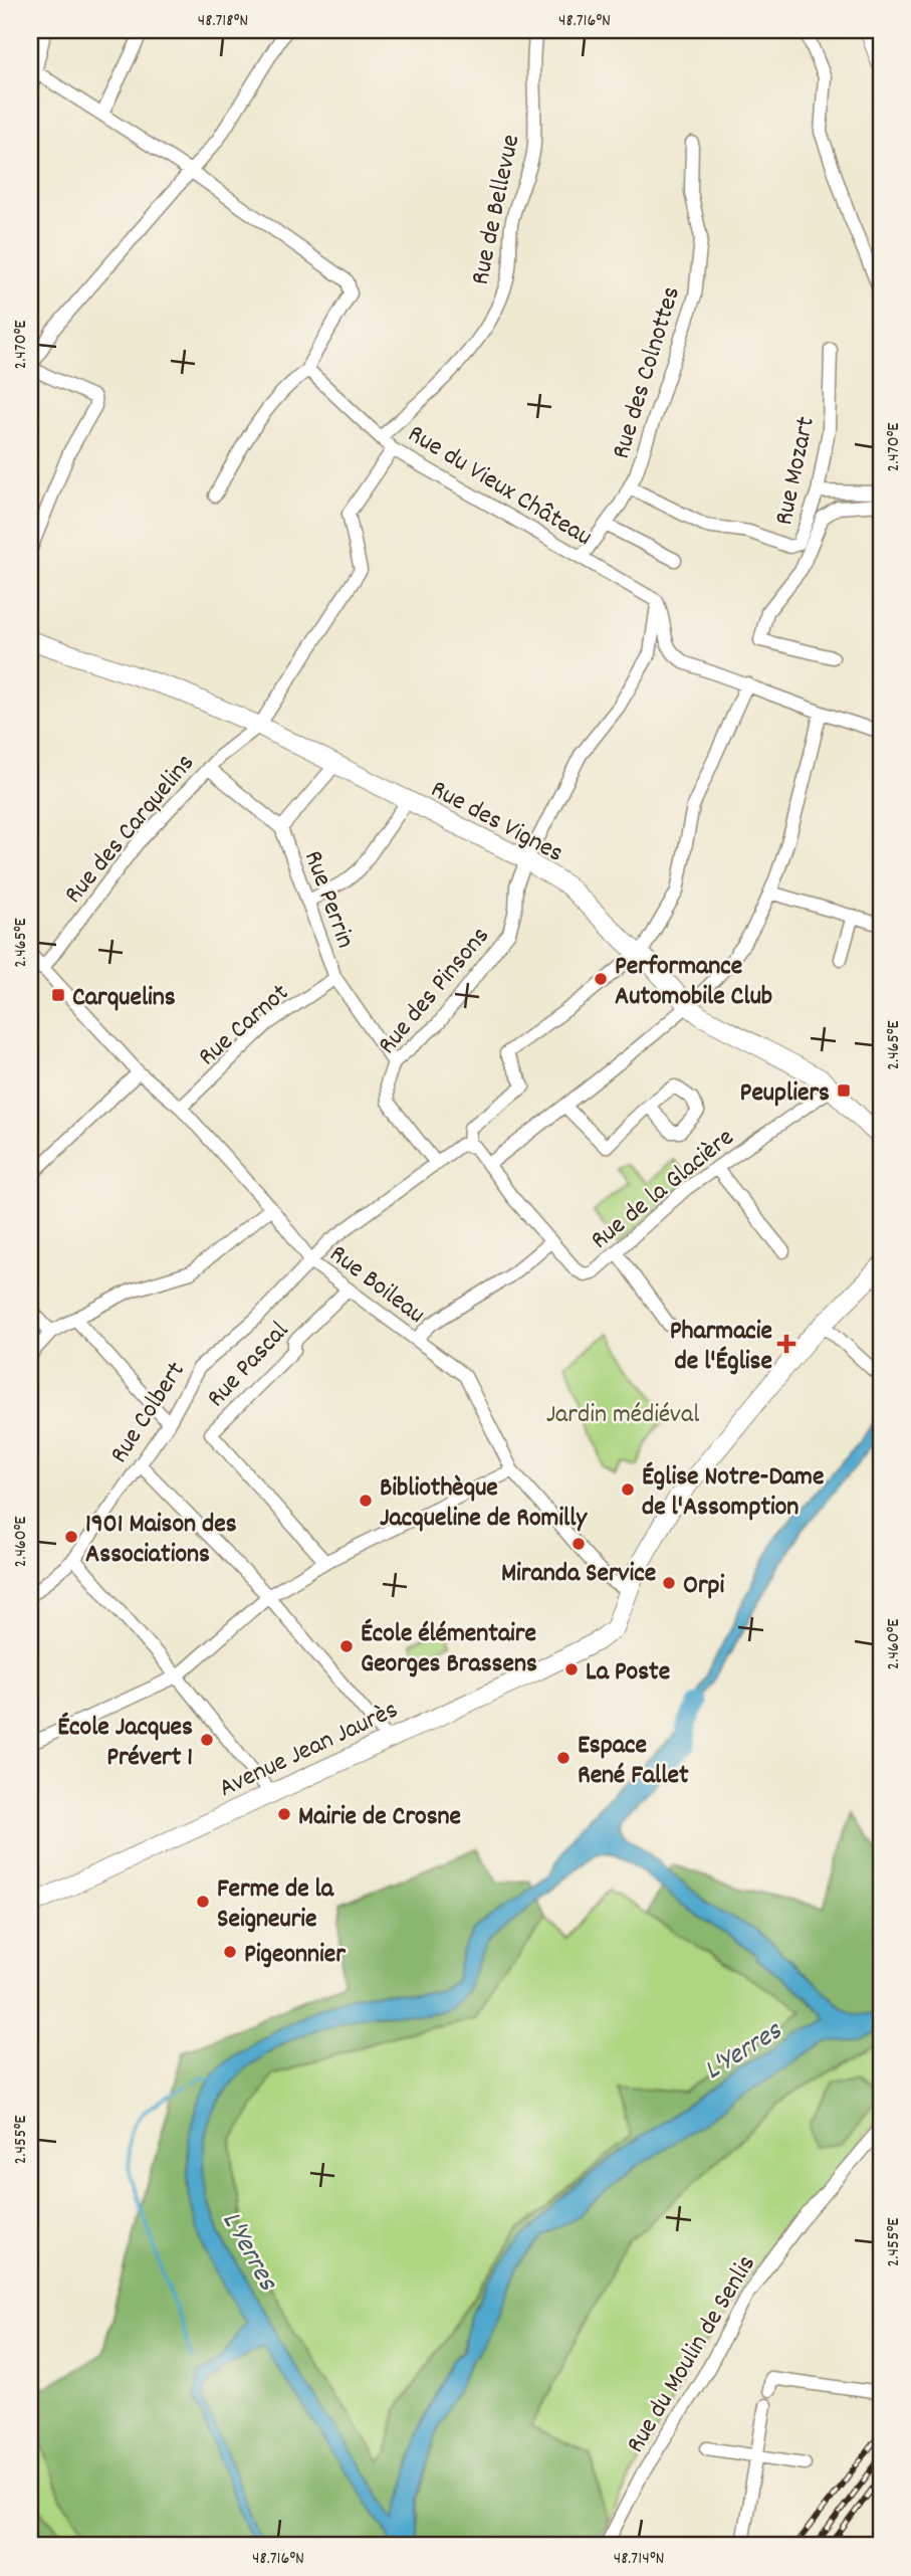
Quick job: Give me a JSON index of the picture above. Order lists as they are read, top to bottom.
{
  "streets": {
    "street": [
      "Rue de Bellevue",
      "Rue des Colnottes",
      "Rue Mozart",
      "Rue du Vieux Château",
      "Rue des Vignes",
      "Rue des Carquelins",
      "Rue Perrin",
      "Rue des Pinsons",
      "Rue Carnot",
      "Rue de la Glacière",
      "Rue Boileau",
      "Rue Pascal",
      "Rue Colbert",
      "Avenue Jean Jaurès",
      "Rue du Moulin de Senlis"
    ]
  },
  "crossings": [
    ["Rue de Bellevue", "Rue du Vieux Château"],
    ["Rue des Colnottes", "Rue Mozart"],
    ["Rue des Colnottes", "Rue du Vieux Château"],
    ["Rue du Vieux Château", "Rue des Carquelins"],
    ["Rue du Vieux Château", "Rue des Pinsons"],
    ["Rue des Vignes", "Rue des Carquelins"],
    ["Rue des Vignes", "Rue des Pinsons"],
    ["Rue des Vignes", "Rue de la Glacière"],
    ["Rue des Carquelins", "Rue Perrin"],
    ["Rue des Carquelins", "Rue Boileau"],
    ["Rue Perrin", "Rue des Pinsons"],
    ["Rue Perrin", "Rue Carnot"],
    ["Rue Carnot", "Rue Boileau"],
    ["Rue Boileau", "Rue Pascal"],
    ["Rue Boileau", "Rue Colbert"],
    ["Rue Boileau", "Avenue Jean Jaurès"]
  ],
  "water": ["L'Yerres"],
  "parks": ["Jardin médiéval"],
  "places": {
    "other": [
      "Performance Automobile Club",
      "Église Notre-Dame de l'Assomption",
      "Bibliothèque Jacqueline de Romilly",
      "1901 Maison des Associations",
      "Miranda Service",
      "Orpi",
      "École élémentaire Georges Brassens",
      "La Poste",
      "École Jacques Prévert 1",
      "Espace René Fallet",
      "Mairie de Crosne",
      "Ferme de la Seigneurie",
      "Pigeonnier"
    ],
    "transit": ["Carquelins", "Peupliers"],
    "health": ["Pharmacie de l'Église"]
  },
  "coordinates": [
    "48.718°N",
    "48.716°N",
    "2.470°E",
    "2.465°E",
    "2.460°E",
    "2.455°E",
    "48.714°N"
  ]
}
